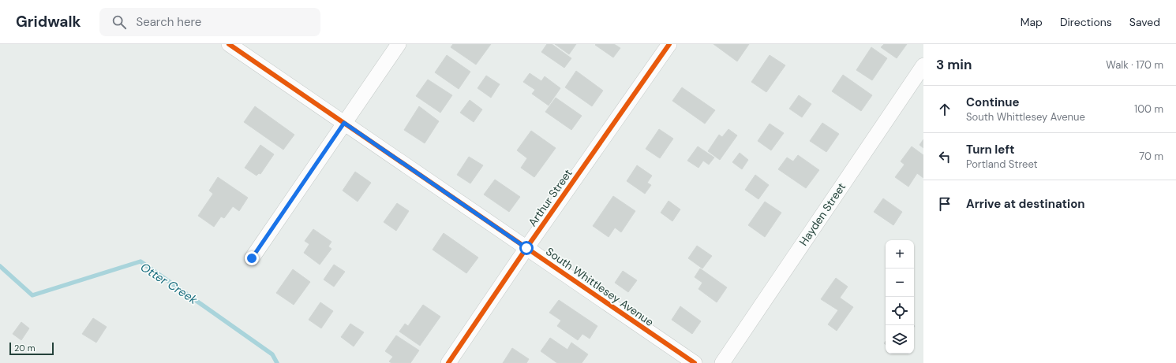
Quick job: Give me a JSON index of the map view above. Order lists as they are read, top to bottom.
{
  "streets": {
    "street": ["Arthur Street", "Hayden Street", "South Whittlesey Avenue"]
  },
  "crossings": [
    ["Arthur Street", "South Whittlesey Avenue"]
  ],
  "water": ["Otter Creek"],
  "scale_bar": "20 m",
  "page": {
    "header": "Gridwalk",
    "search": "Search here",
    "nav": ["Map", "Directions", "Saved"],
    "heading": ["3 min", "Walk · 170 m"],
    "list": [
      ["Continue", "South Whittlesey Avenue", "100 m"],
      ["Turn left", "Portland Street", "70 m"],
      "Arrive at destination"
    ],
    "map_buttons": ["+", "−"],
    "scale": "20 m"
  }
}
